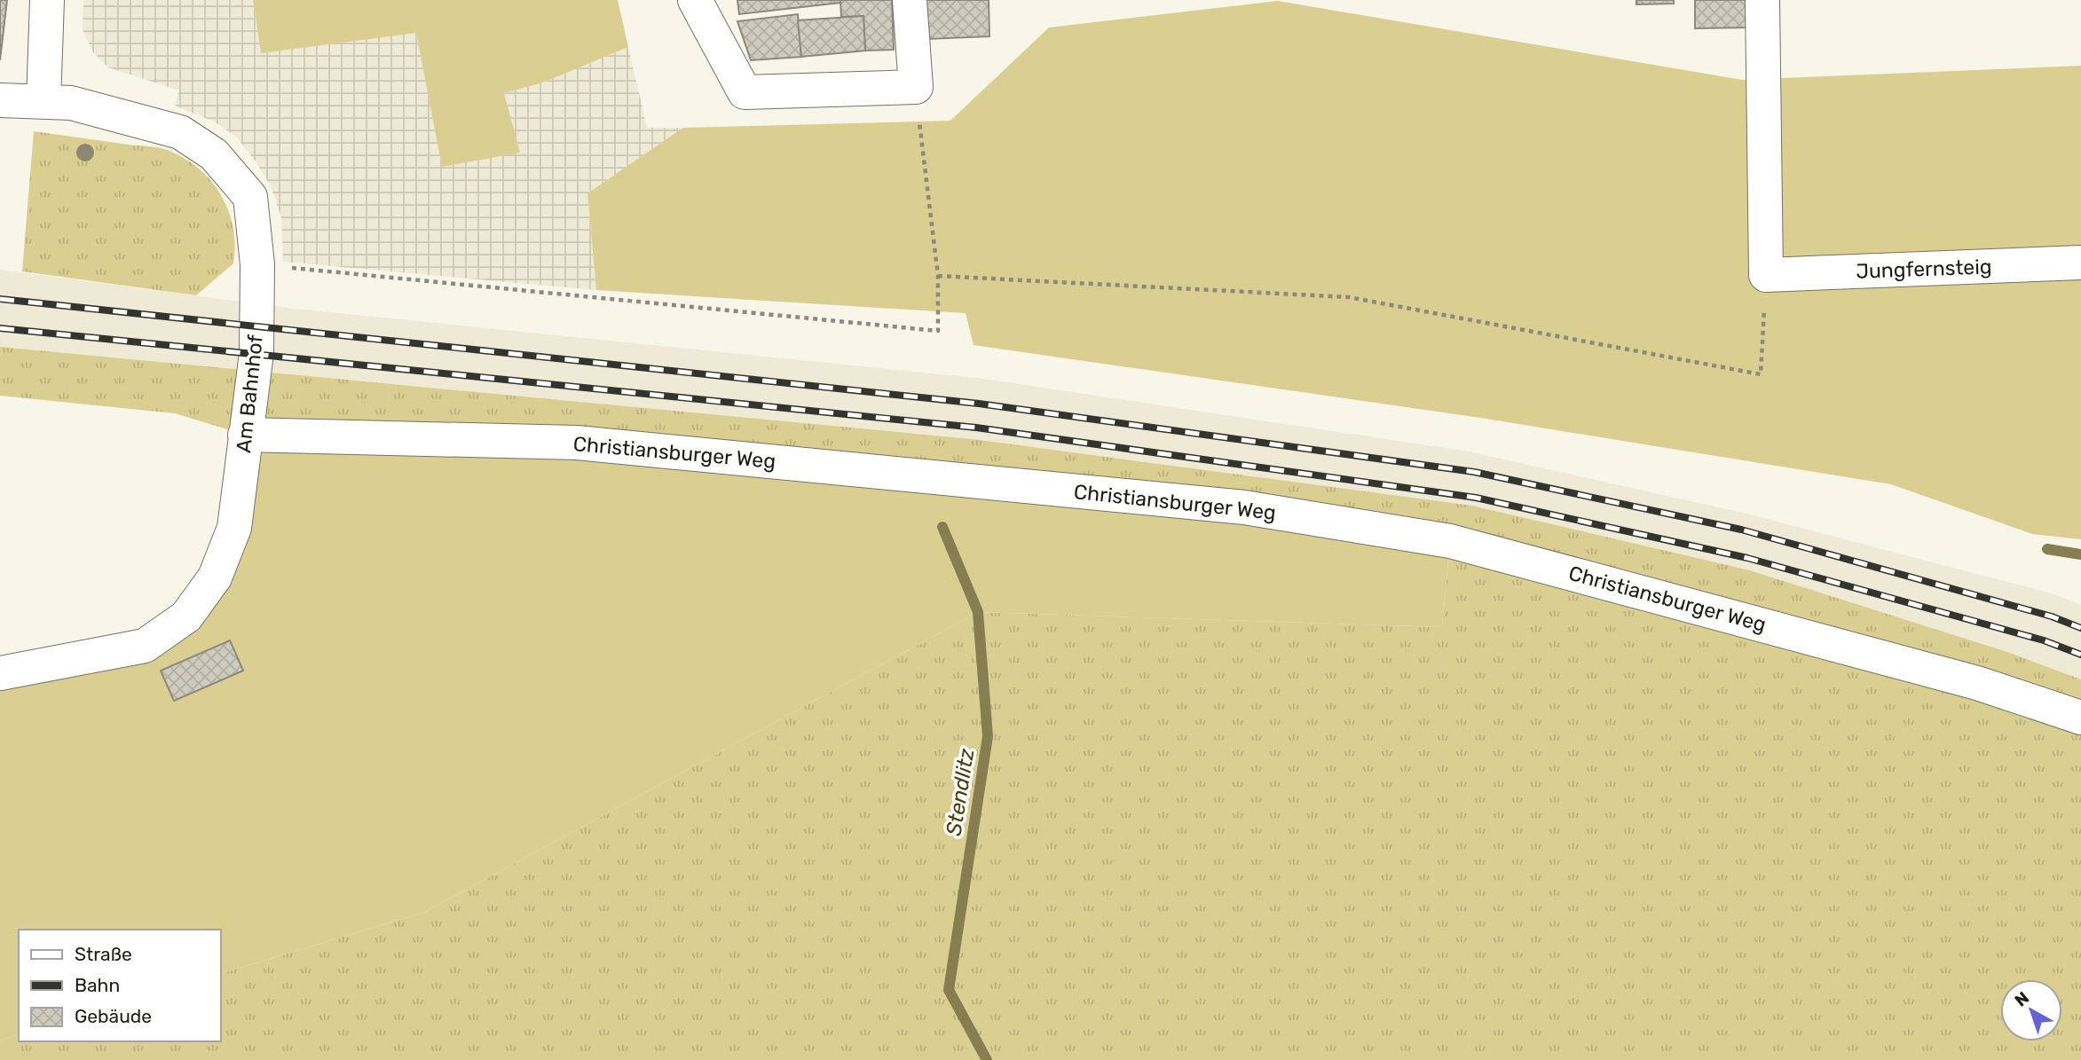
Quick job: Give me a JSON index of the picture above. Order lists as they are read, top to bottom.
{
  "streets": {
    "street": ["Jungfernsteig", "Am Bahnhof", "Christiansburger Weg"]
  },
  "crossings": [
    ["Am Bahnhof", "Christiansburger Weg"]
  ],
  "water": ["Stendlitz"],
  "legend": ["Straße", "Bahn", "Gebäude"],
  "north": "top left"
}
